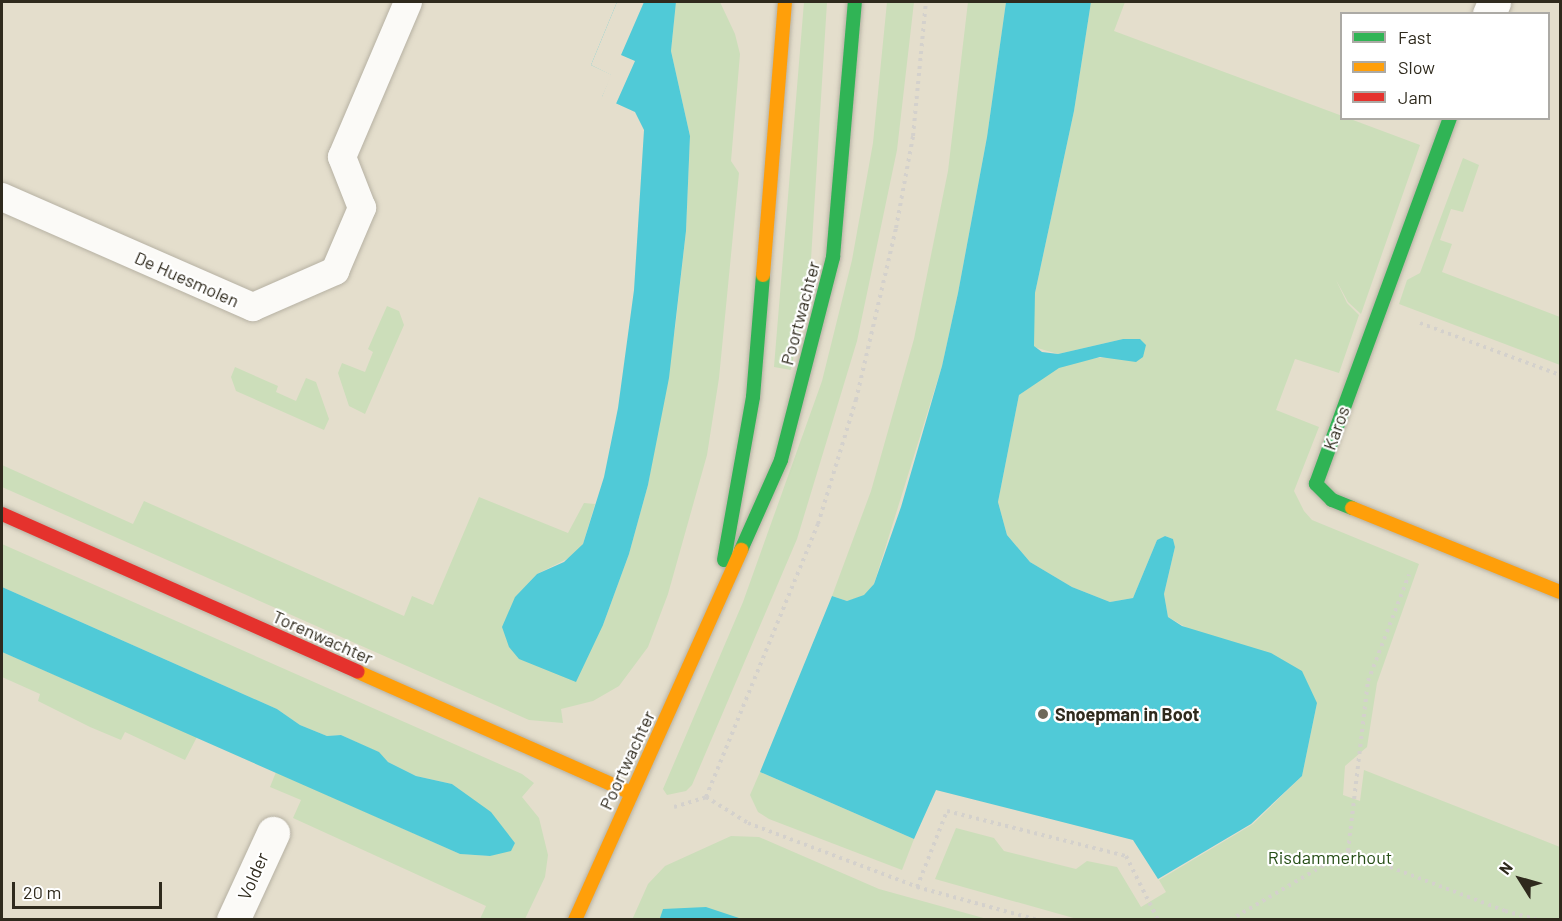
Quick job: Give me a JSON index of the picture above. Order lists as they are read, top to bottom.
{
  "streets": {
    "street": [
      "Poortwachter",
      "Karos",
      "Torenwachter",
      "Volder"
    ],
    "lane": ["De Huesmolen"]
  },
  "crossings": [
    ["Poortwachter", "Torenwachter"]
  ],
  "parks": ["Risdammerhout"],
  "places": ["Snoepman in Boot"],
  "legend": ["Fast", "Slow", "Jam"],
  "scale_bar": "20 m",
  "north": "top left"
}
